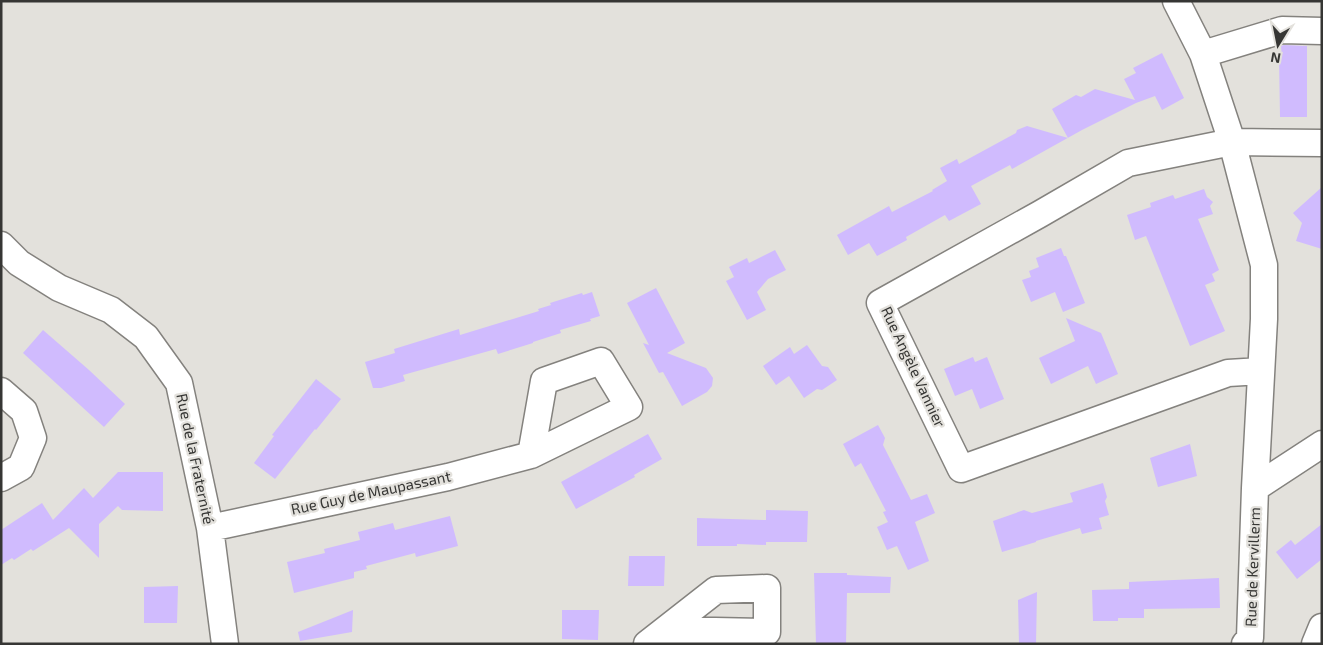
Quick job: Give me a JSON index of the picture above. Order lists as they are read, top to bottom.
{
  "streets": {
    "street": [
      "Rue Angèle Vannier",
      "Rue de la Fraternité",
      "Rue Guy de Maupassant",
      "Rue de Kervillerm"
    ]
  },
  "crossings": [
    ["Rue de la Fraternité", "Rue Guy de Maupassant"]
  ],
  "north": "bottom"
}
